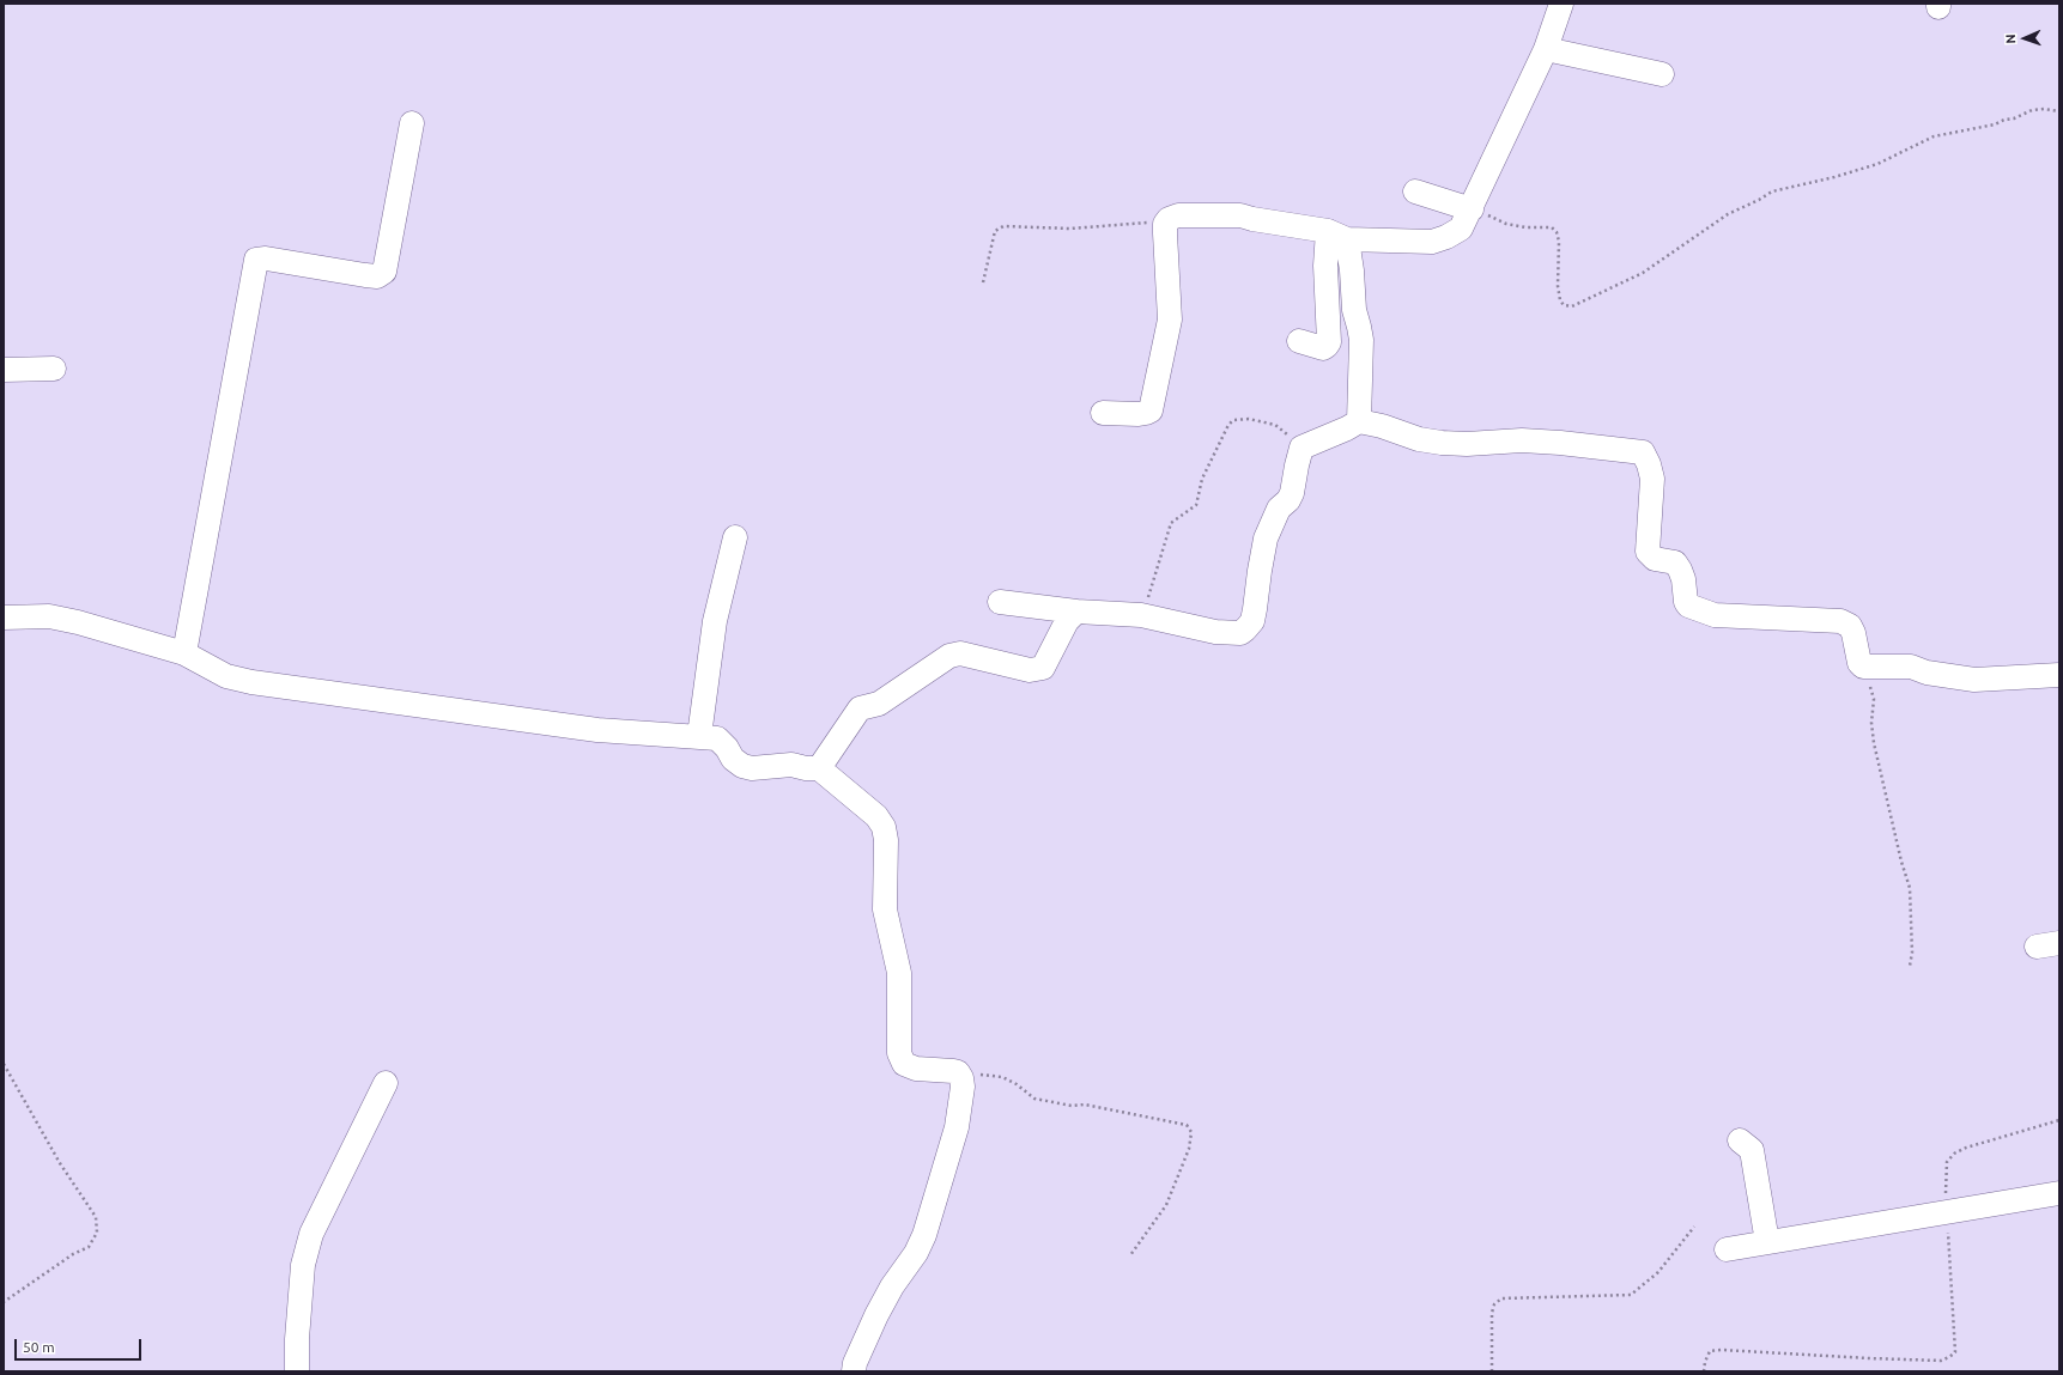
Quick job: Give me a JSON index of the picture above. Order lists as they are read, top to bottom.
{
  "scale_bar": "50 m",
  "north": "left"
}
